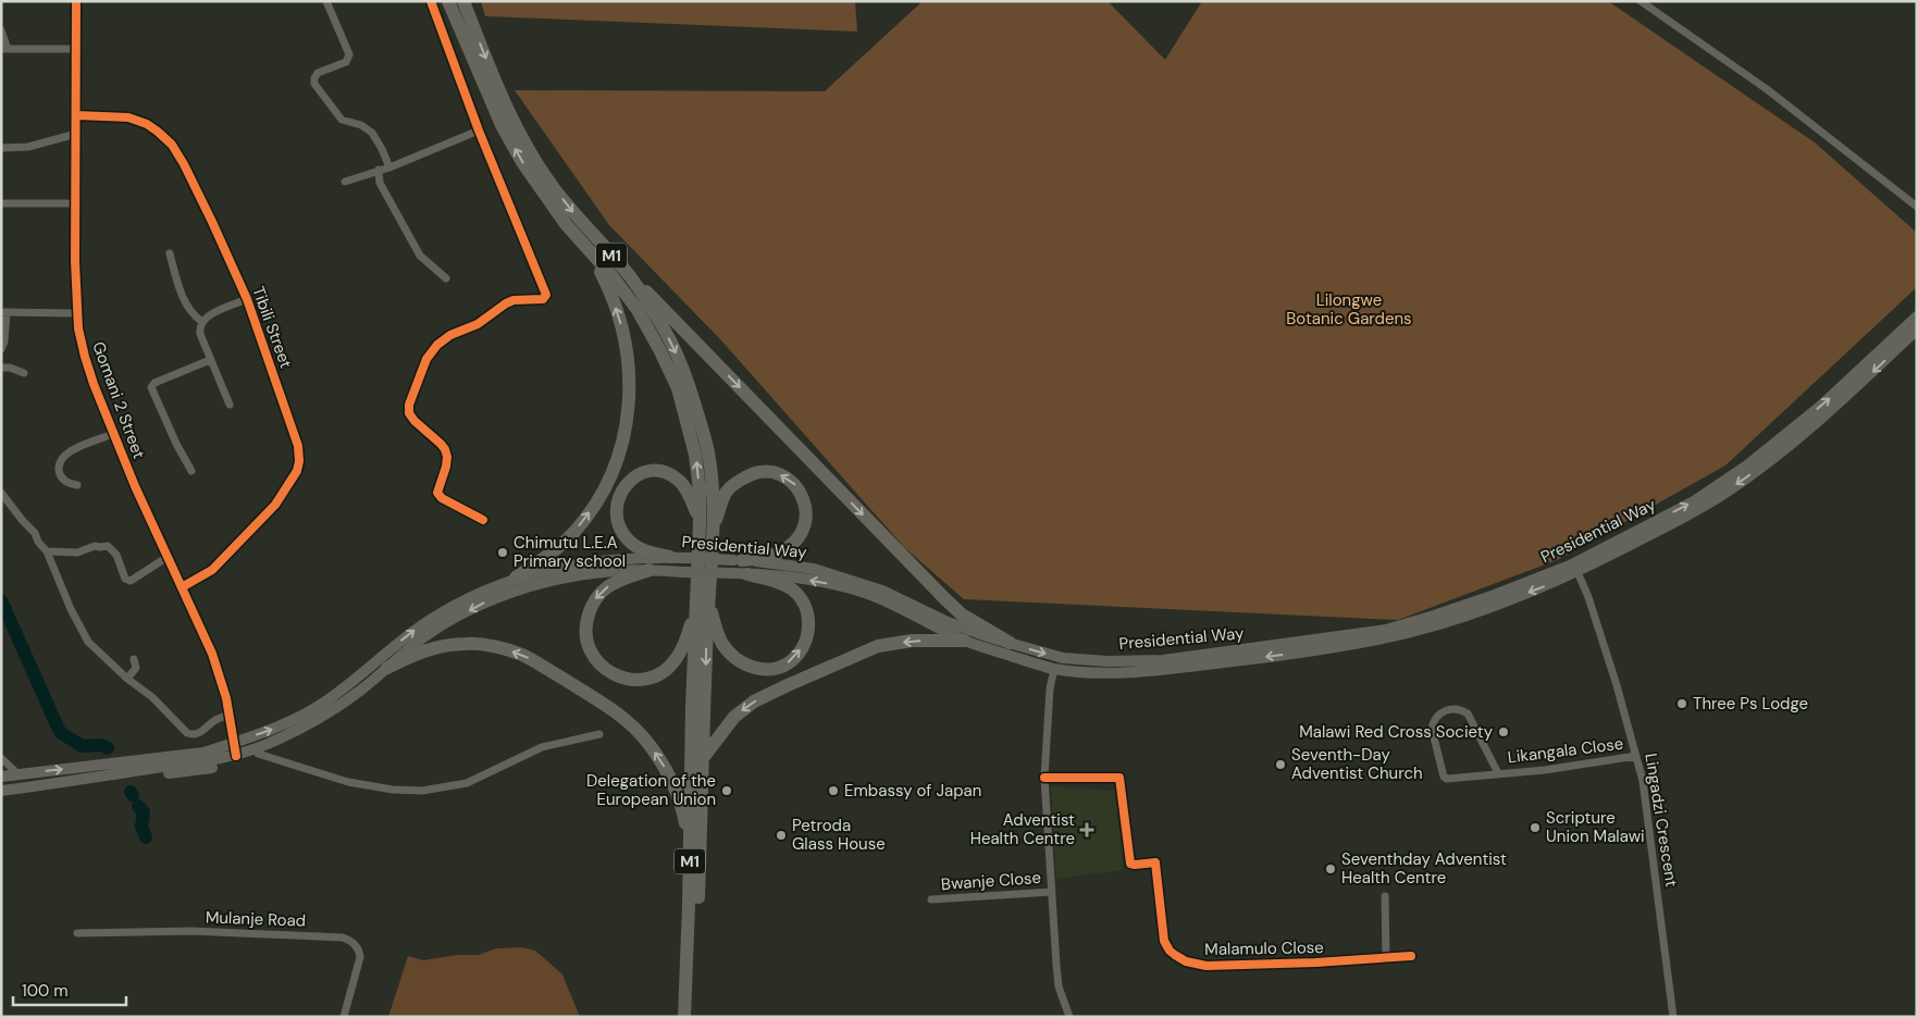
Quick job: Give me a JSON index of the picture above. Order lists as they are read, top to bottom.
{
  "streets": {
    "highway": ["M1"],
    "main road": ["Presidential Way"],
    "street": [
      "Tibili Street",
      "Gomani 2 Street",
      "Likangala Close",
      "Lingadzi Crescent",
      "Bwanje Close",
      "Mulanje Road",
      "Malamulo Close"
    ]
  },
  "crossings": [
    ["Tibili Street", "Gomani 2 Street"],
    ["Gomani 2 Street", "Presidential Way"],
    ["Presidential Way", "Lingadzi Crescent"],
    ["Likangala Close", "Lingadzi Crescent"]
  ],
  "parks": ["Lilongwe Botanic Gardens"],
  "places": {
    "other": [
      "Chimutu L.E.A Primary school",
      "Three Ps Lodge",
      "Malawi Red Cross Society",
      "Seventh-Day Adventist Church",
      "Delegation of the European Union",
      "Embassy of Japan",
      "Scripture Union Malawi",
      "Petroda Glass House",
      "Seventhday Adventist Health Centre"
    ],
    "health": ["Adventist Health Centre"]
  },
  "scale_bar": "100 m"
}
